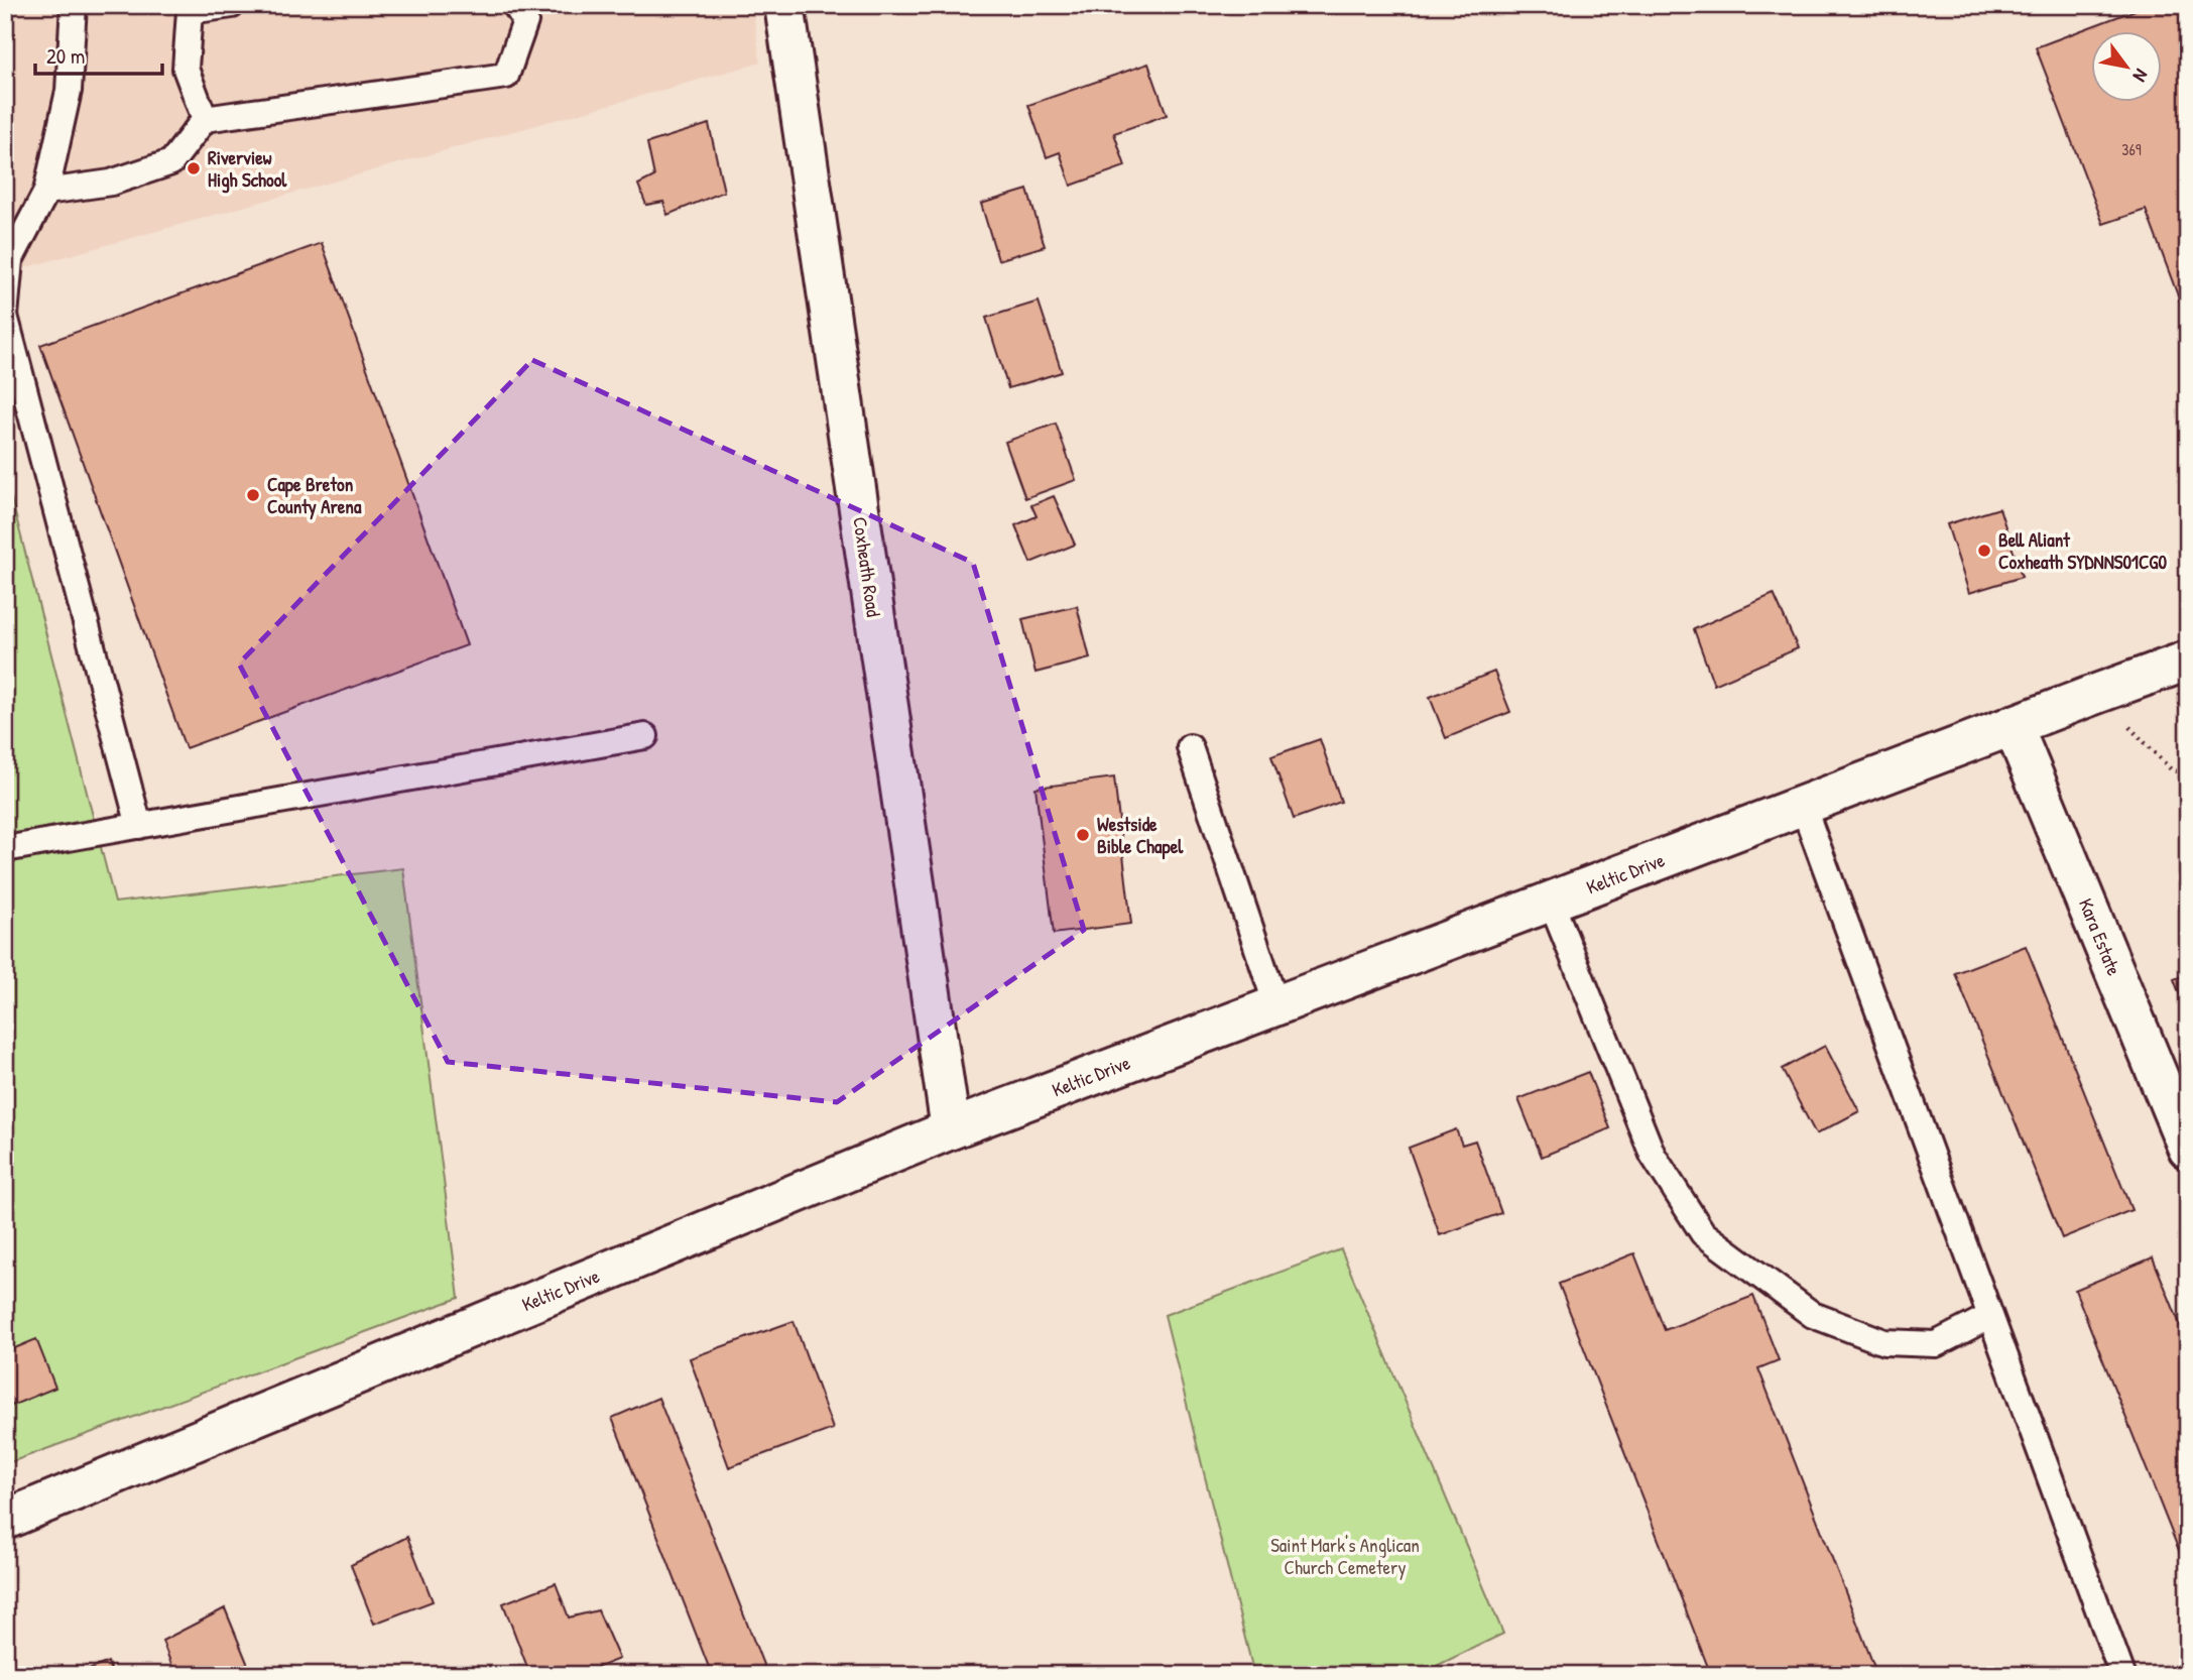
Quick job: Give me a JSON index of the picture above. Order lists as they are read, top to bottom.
{
  "streets": {
    "main road": ["Coxheath Road", "Keltic Drive", "Kara Estate"]
  },
  "crossings": [
    ["Coxheath Road", "Keltic Drive"],
    ["Keltic Drive", "Kara Estate"]
  ],
  "parks": ["Saint Mark's Anglican Church Cemetery"],
  "places": [
    "Riverview High School",
    "Cape Breton County Arena",
    "Bell Aliant Coxheath SYDNNS01CG0",
    "Westside Bible Chapel"
  ],
  "house_numbers": ["369"],
  "scale_bar": "20 m",
  "north": "bottom right"
}
